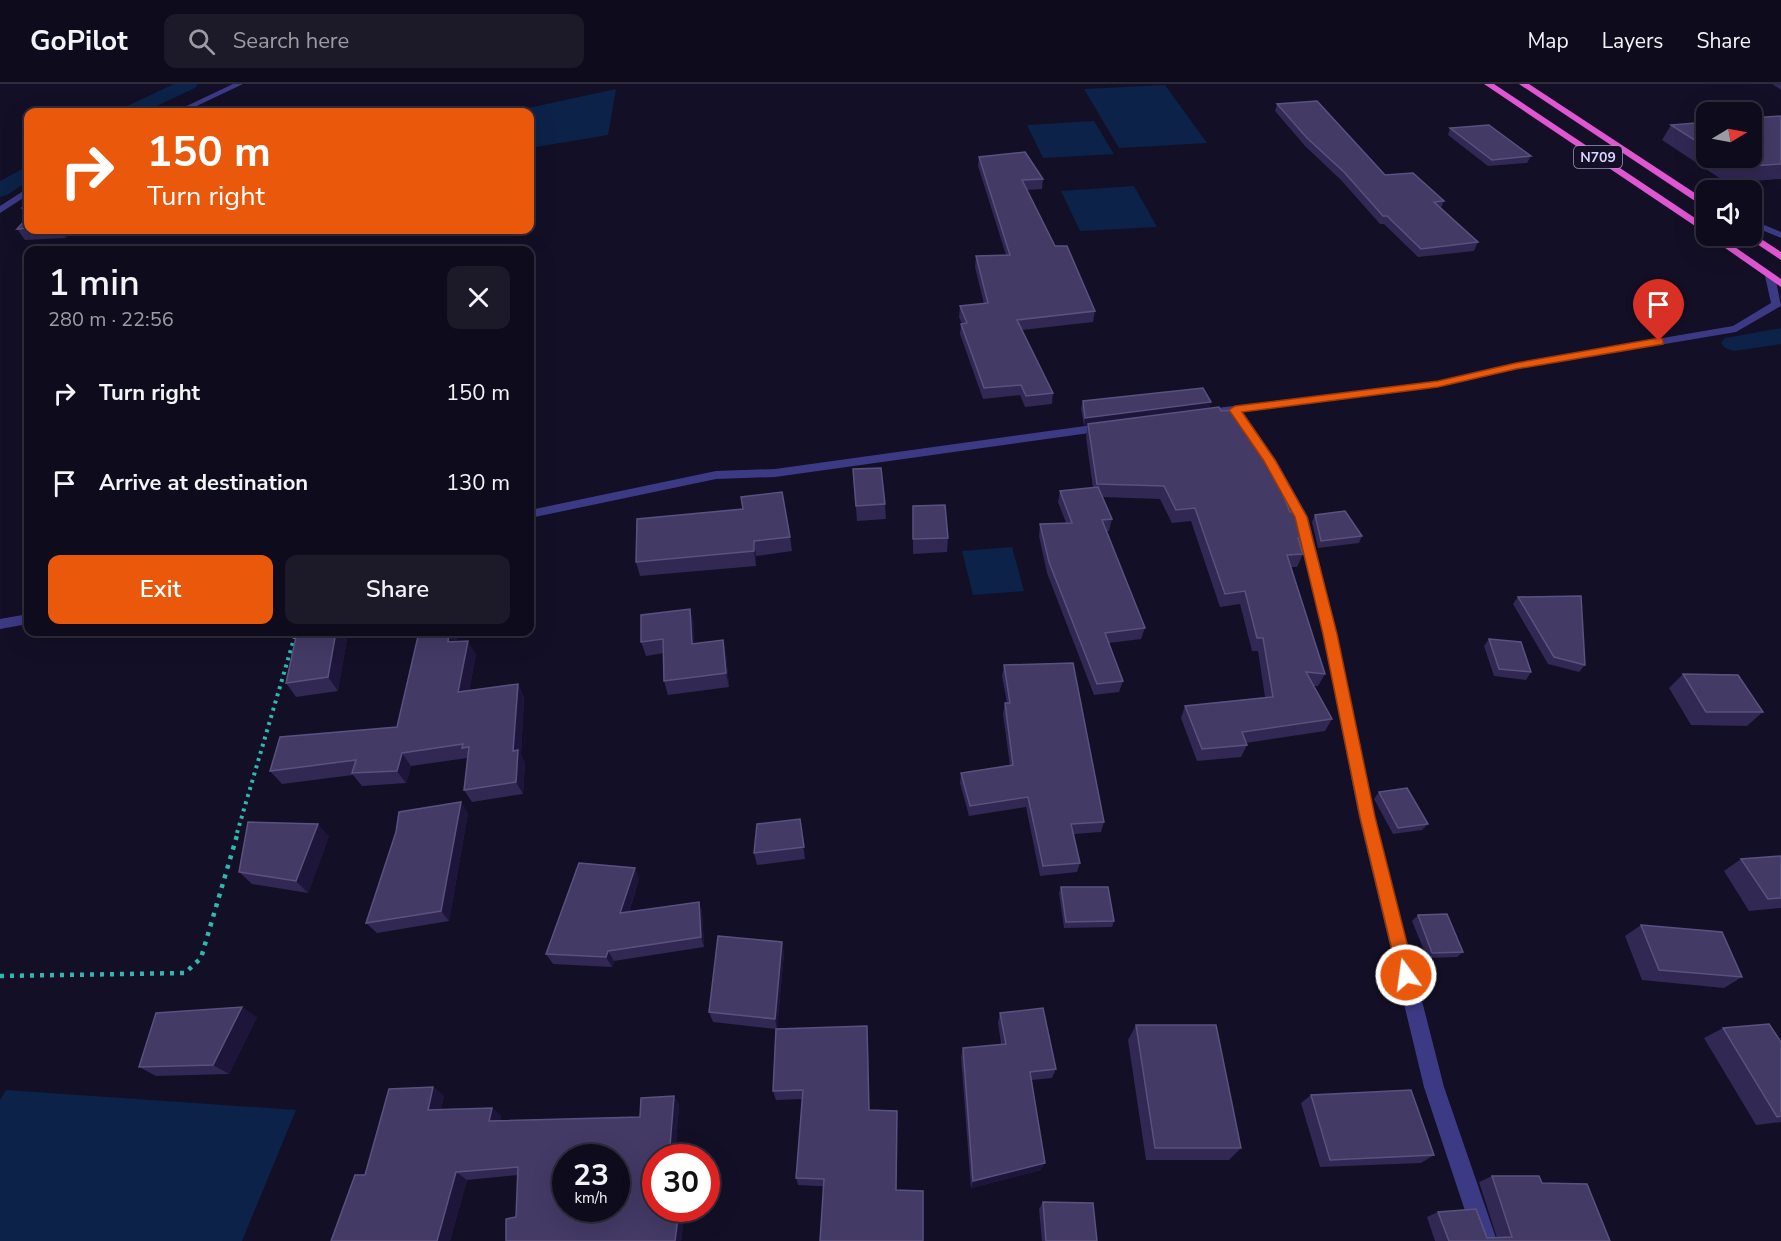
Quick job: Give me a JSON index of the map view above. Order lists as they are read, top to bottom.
{
  "streets": {
    "highway": ["N709"]
  },
  "north": "right",
  "page": {
    "header": "GoPilot",
    "search": "Search here",
    "nav": ["Map", "Layers", "Share"],
    "turn": ["150 m", "Turn right"],
    "heading": ["1 min", "280 m · 22:56"],
    "list": [
      {
        "name": "Turn right",
        "value": "150 m"
      },
      {
        "name": "Arrive at destination",
        "value": "130 m"
      }
    ],
    "buttons": ["Exit", "Share"],
    "speed": "23 km/h",
    "limit": "30"
  }
}
